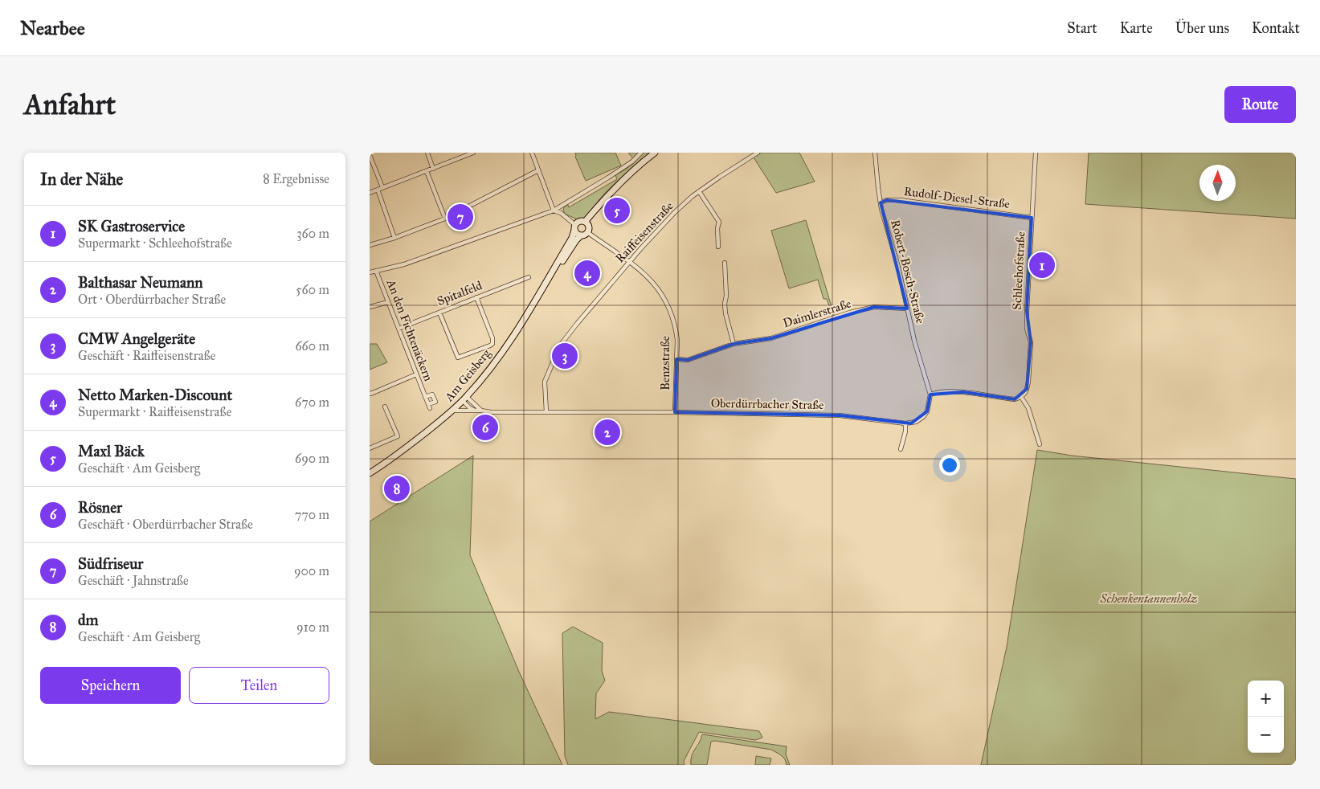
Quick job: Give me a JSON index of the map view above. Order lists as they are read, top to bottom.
{
  "streets": {
    "street": [
      "Rudolf-Diesel-Straße",
      "Raiffeisenstraße",
      "Schleehofstraße",
      "Robert-Bosch-Straße",
      "Spitalfeld",
      "Daimlerstraße",
      "An den Fichtenäckern",
      "Benzstraße",
      "Am Geisberg",
      "Oberdürrbacher Straße"
    ]
  },
  "crossings": [
    ["Rudolf-Diesel-Straße", "Schleehofstraße"],
    ["Rudolf-Diesel-Straße", "Robert-Bosch-Straße"],
    ["Raiffeisenstraße", "Benzstraße"],
    ["Raiffeisenstraße", "Oberdürrbacher Straße"],
    ["Robert-Bosch-Straße", "Daimlerstraße"],
    ["Spitalfeld", "An den Fichtenäckern"],
    ["Daimlerstraße", "Benzstraße"],
    ["Benzstraße", "Am Geisberg"],
    ["Benzstraße", "Oberdürrbacher Straße"],
    ["Am Geisberg", "Oberdürrbacher Straße"]
  ],
  "parks": ["Schenkentannenholz"],
  "north": "top",
  "page": {
    "header": "Nearbee",
    "nav": [
      "Start",
      "Karte",
      "Über uns",
      "Kontakt"
    ],
    "buttons": [
      "Route",
      ["Speichern", "Teilen"]
    ],
    "title": "Anfahrt",
    "heading": ["In der Nähe", "8 Ergebnisse"],
    "pins": [
      "5",
      "7",
      "1",
      "4",
      "3",
      "6",
      "2",
      "8"
    ],
    "list": [
      {
        "mark": "1",
        "name": "SK Gastroservice",
        "note": "Supermarkt · Schleehofstraße",
        "value": "360 m"
      },
      {
        "mark": "2",
        "name": "Balthasar Neumann",
        "note": "Ort · Oberdürrbacher Straße",
        "value": "560 m"
      },
      {
        "mark": "3",
        "name": "CMW Angelgeräte",
        "note": "Geschäft · Raiffeisenstraße",
        "value": "660 m"
      },
      {
        "mark": "4",
        "name": "Netto Marken-Discount",
        "note": "Supermarkt · Raiffeisenstraße",
        "value": "670 m"
      },
      {
        "mark": "5",
        "name": "Maxl Bäck",
        "note": "Geschäft · Am Geisberg",
        "value": "690 m"
      },
      {
        "mark": "6",
        "name": "Rösner",
        "note": "Geschäft · Oberdürrbacher Straße",
        "value": "770 m"
      },
      {
        "mark": "7",
        "name": "Südfriseur",
        "note": "Geschäft · Jahnstraße",
        "value": "900 m"
      },
      {
        "mark": "8",
        "name": "dm",
        "note": "Geschäft · Am Geisberg",
        "value": "910 m"
      }
    ],
    "map_buttons": ["+", "−"]
  }
}
